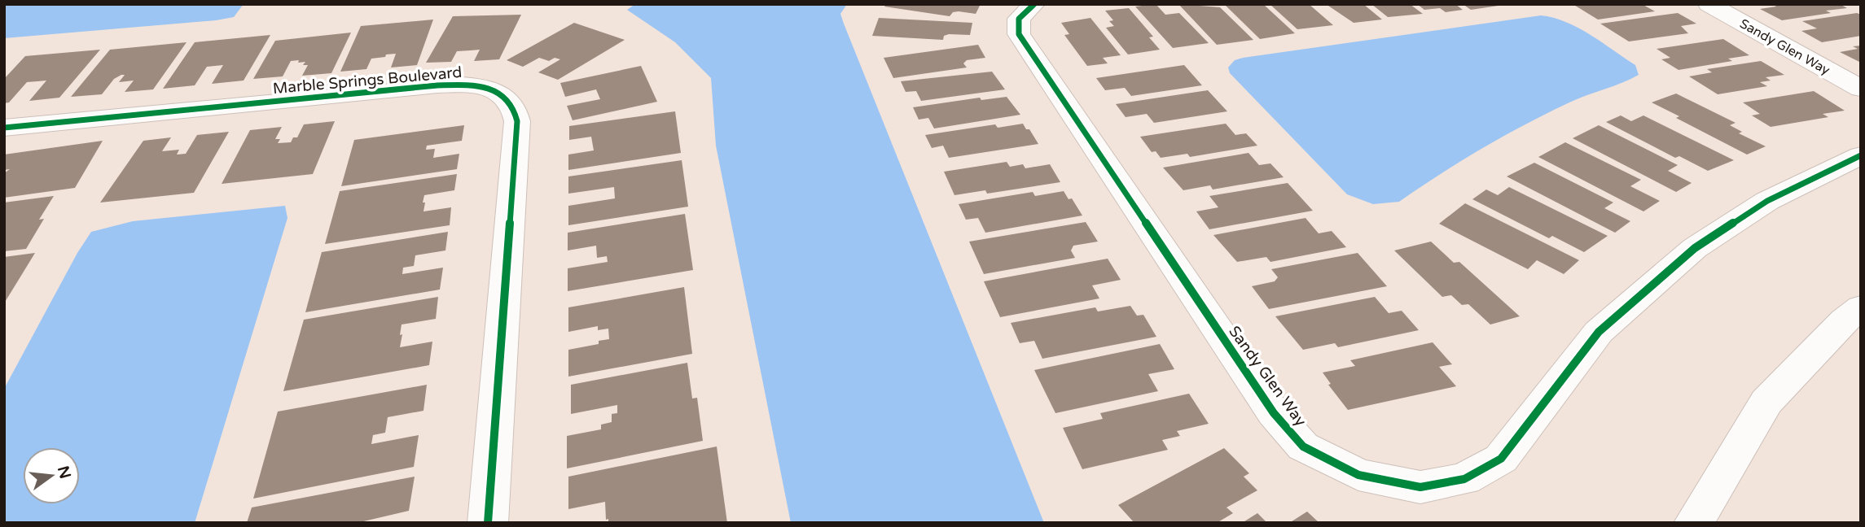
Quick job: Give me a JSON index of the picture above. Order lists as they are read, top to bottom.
{
  "streets": {
    "street": ["Sandy Glen Way", "Marble Springs Boulevard"]
  },
  "north": "right"
}
